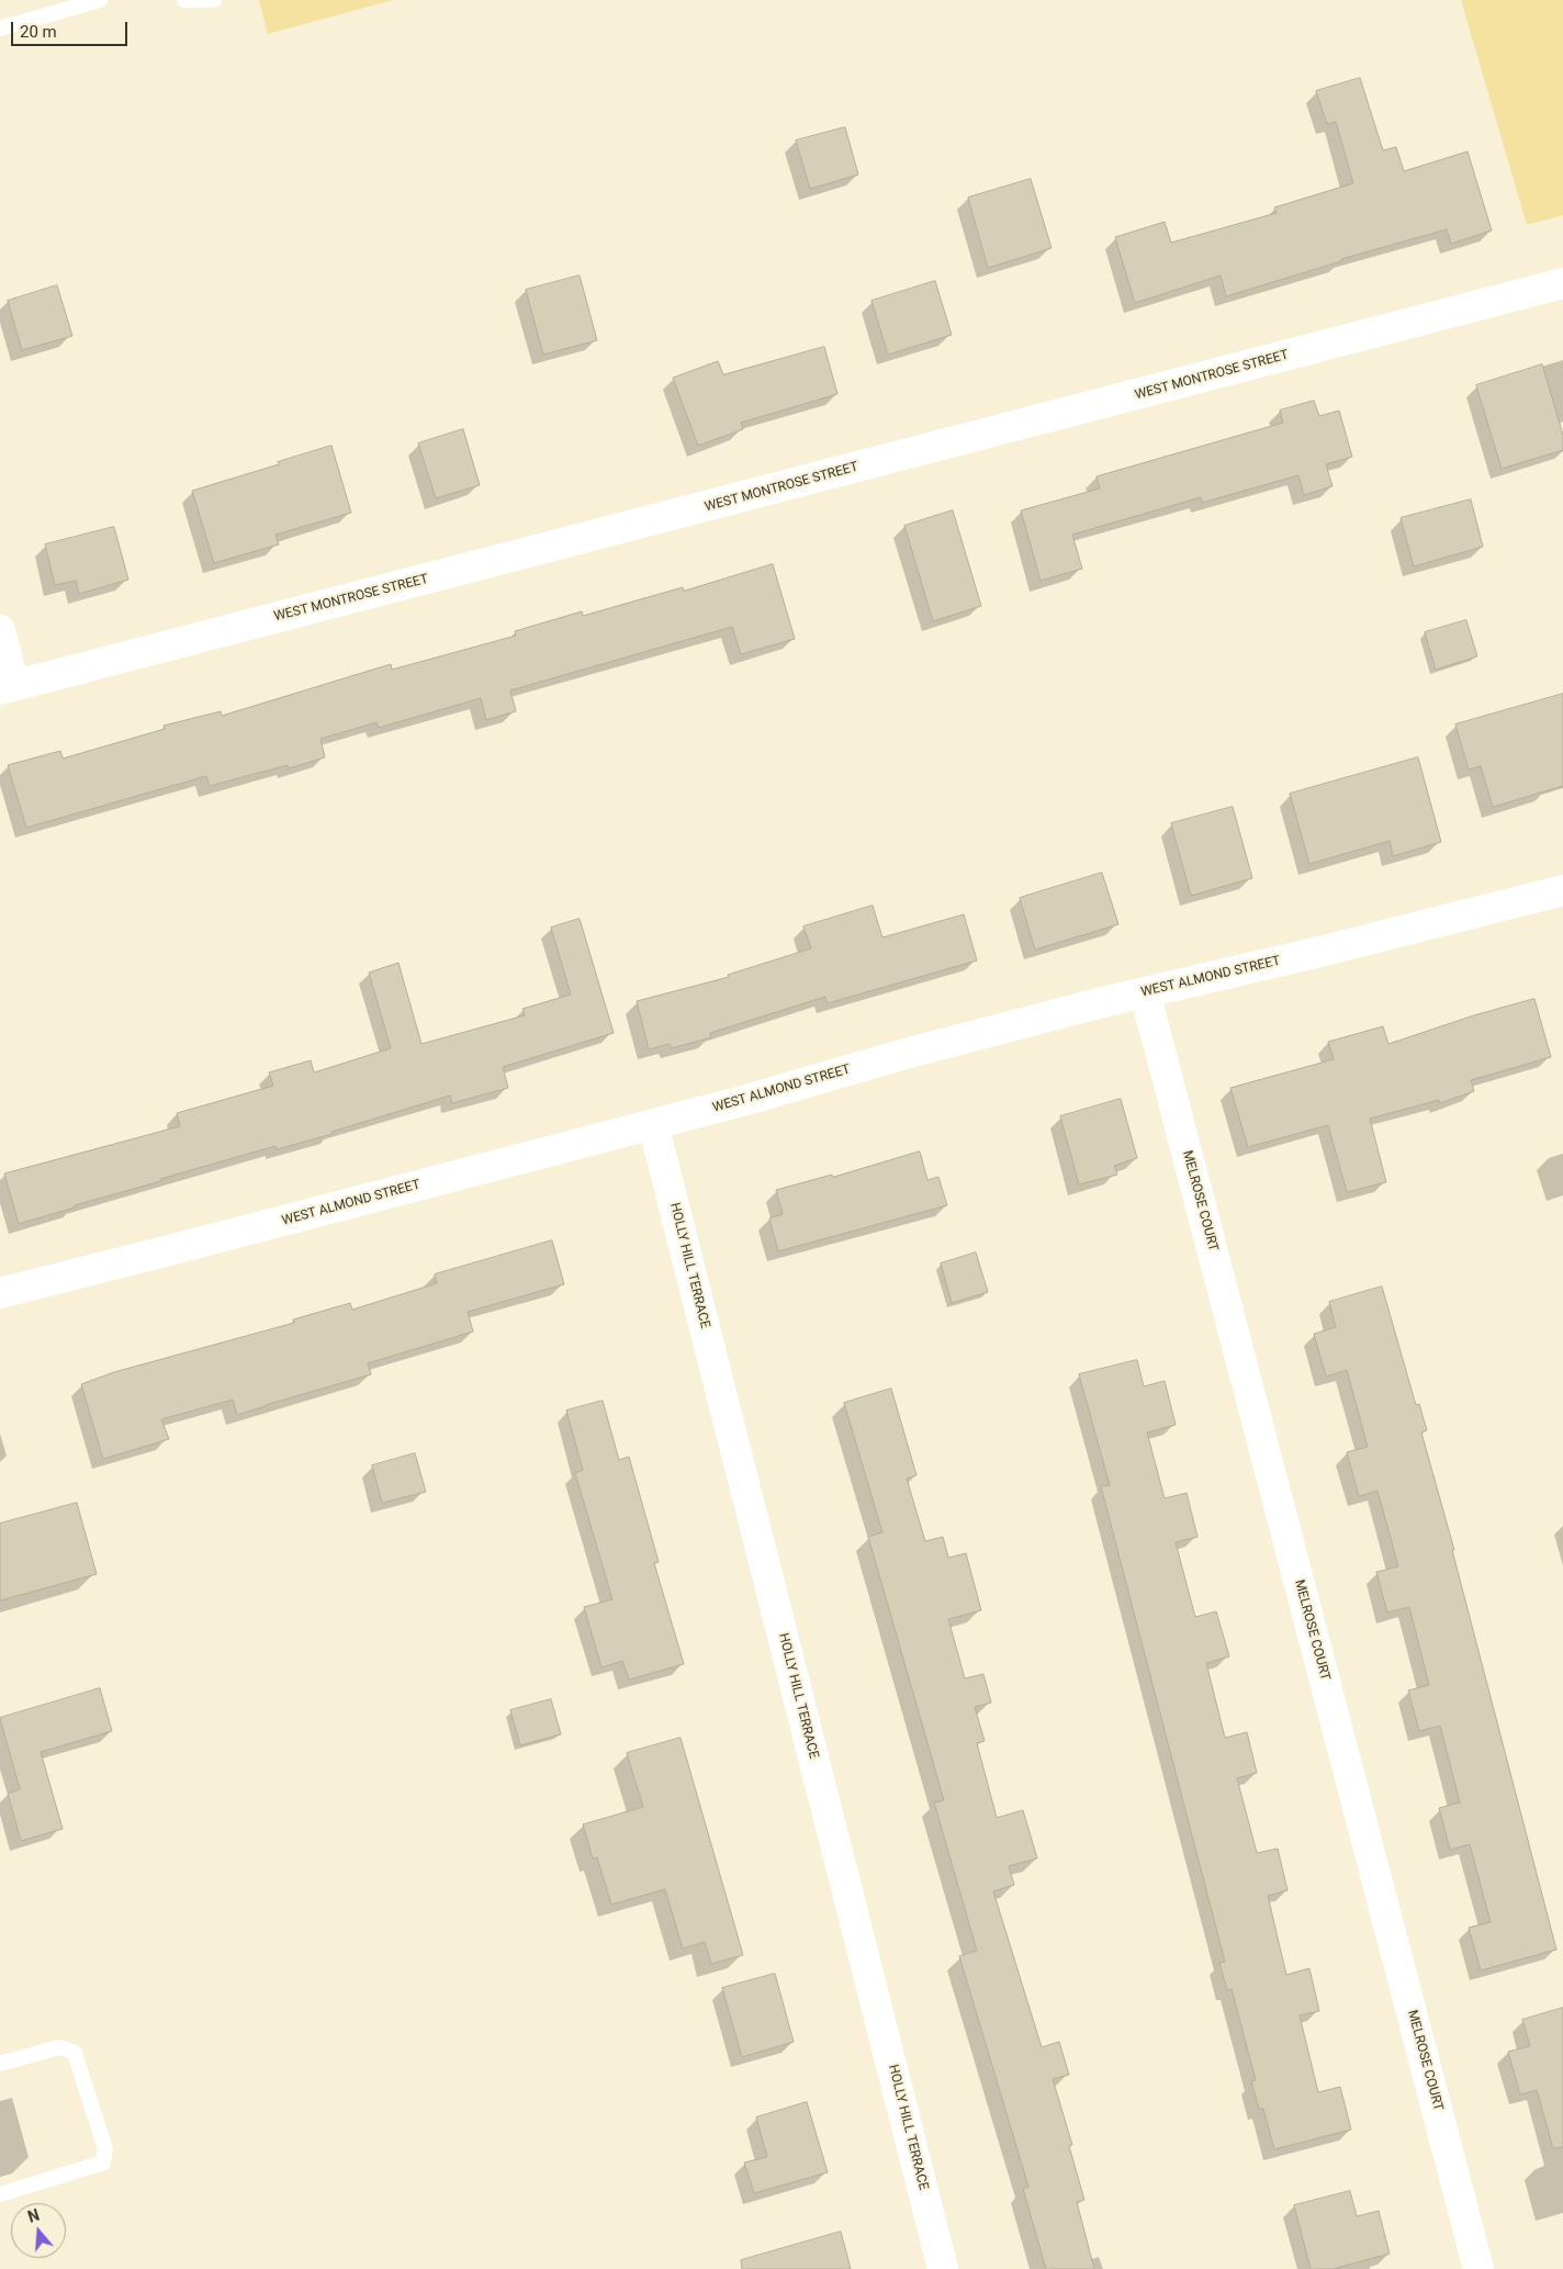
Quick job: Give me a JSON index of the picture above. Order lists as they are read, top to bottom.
{
  "streets": {
    "street": [
      "WEST MONTROSE STREET",
      "WEST ALMOND STREET",
      "MELROSE COURT",
      "HOLLY HILL TERRACE"
    ]
  },
  "crossings": [
    ["WEST ALMOND STREET", "MELROSE COURT"],
    ["WEST ALMOND STREET", "HOLLY HILL TERRACE"]
  ],
  "scale_bar": "20 m",
  "north": "top"
}
